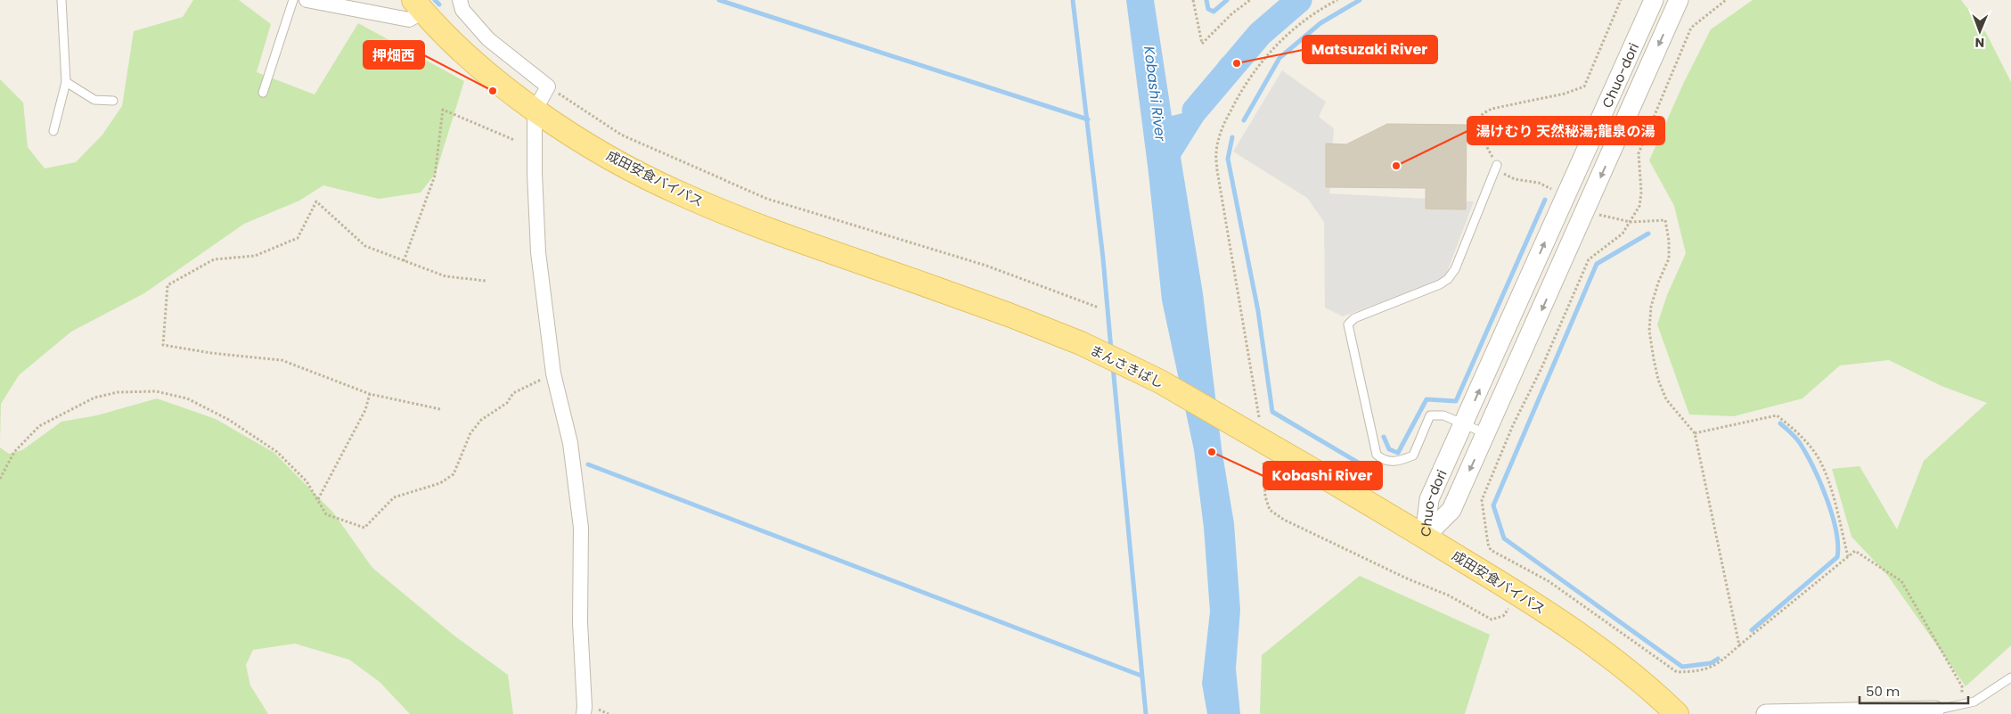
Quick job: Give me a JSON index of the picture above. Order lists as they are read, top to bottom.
{
  "streets": {
    "main road": ["成田安食バイパス", "まんさきばし"],
    "street": ["Chuo-dori"]
  },
  "crossings": [
    ["Chuo-dori", "成田安食バイパス"],
    ["成田安食バイパス", "まんさきばし"]
  ],
  "water": ["Kobashi River"],
  "places": [
    "Matsuzaki River",
    "押畑西",
    "湯けむり 天然秘湯;龍泉の湯",
    "Kobashi River"
  ],
  "scale_bar": "50 m",
  "north": "bottom"
}
